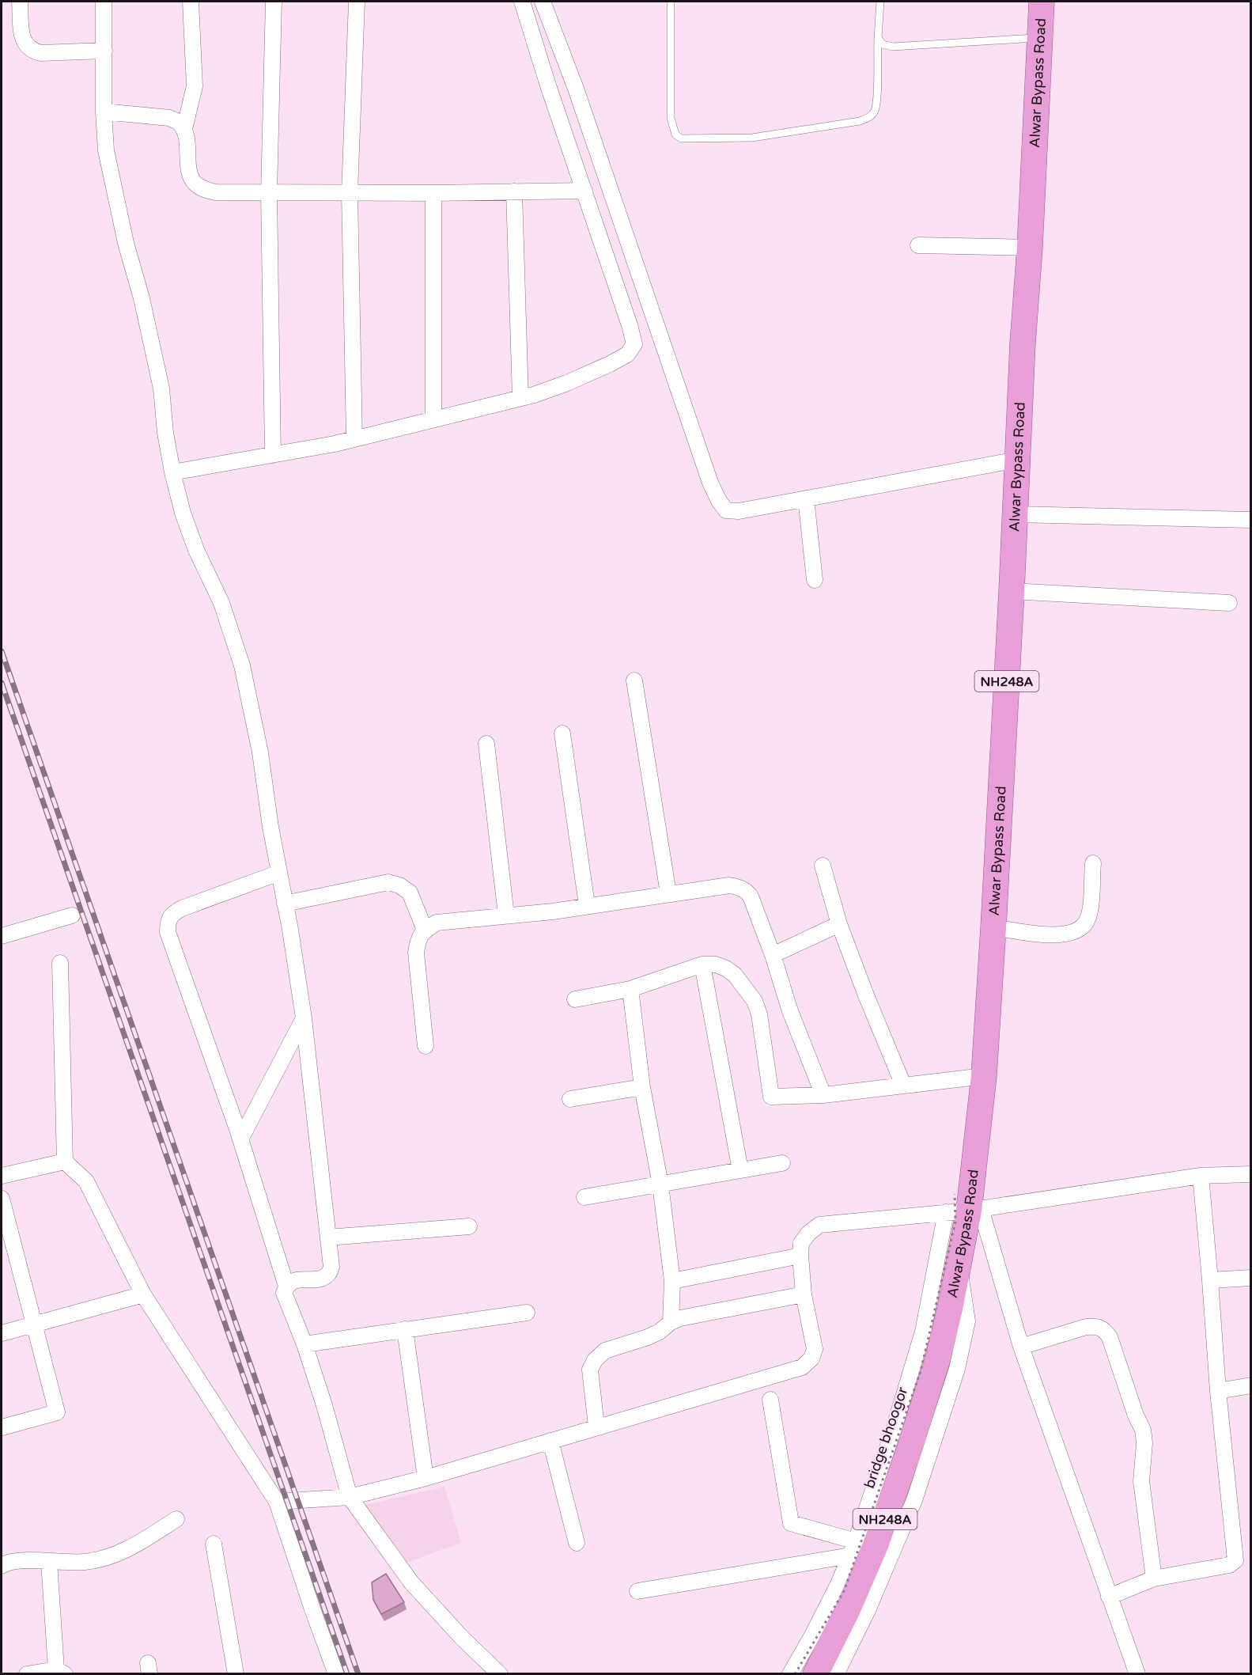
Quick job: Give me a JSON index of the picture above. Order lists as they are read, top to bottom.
{
  "streets": {
    "highway": ["Alwar Bypass Road", "NH248A"],
    "path": ["bridge bhoogor"]
  },
  "crossings": [
    ["Alwar Bypass Road", "bridge bhoogor"]
  ]
}
